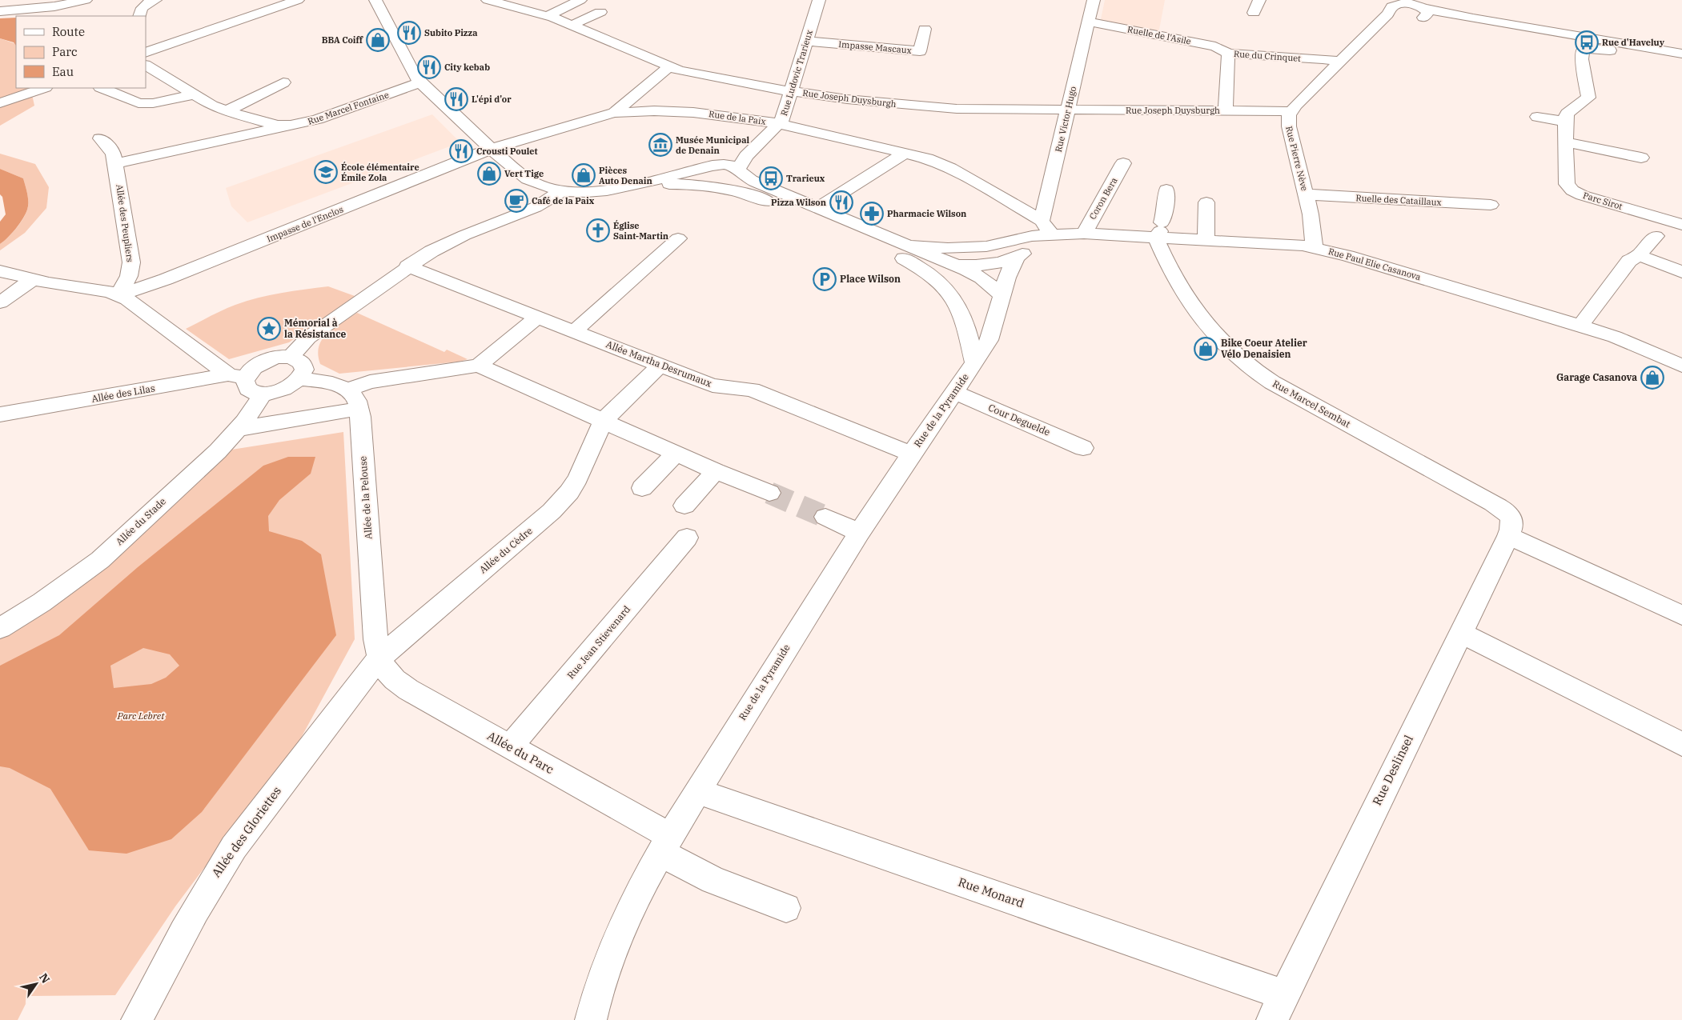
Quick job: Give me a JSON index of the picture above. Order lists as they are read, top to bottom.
{
  "streets": {
    "street": [
      "Ruelle de l'Asile",
      "Impasse Mascaux",
      "Rue du Crinquet",
      "Rue Ludovic Trarieux",
      "Rue Joseph Duysburgh",
      "Rue Marcel Fontaine",
      "Rue de la Paix",
      "Rue Victor Hugo",
      "Rue Pierre Nève",
      "Coron Bera",
      "Ruelle des Cataillaux",
      "Parc Sirot",
      "Allée des Peupliers",
      "Impasse de l'Enclos",
      "Rue Paul Elie Casanova",
      "Allée Martha Desrumaux",
      "Allée des Lilas",
      "Rue Marcel Sembat",
      "Rue de la Pyramide",
      "Cour Deguelde",
      "Allée de la Pelouse",
      "Allée du Stade",
      "Allée du Cèdre",
      "Rue Jean Stievenard",
      "Allée du Parc",
      "Rue Deslinsel",
      "Allée des Gloriettes",
      "Rue Monard"
    ]
  },
  "crossings": [
    ["Ruelle de l'Asile", "Rue du Crinquet"],
    ["Ruelle de l'Asile", "Rue Victor Hugo"],
    ["Impasse Mascaux", "Rue Ludovic Trarieux"],
    ["Rue du Crinquet", "Rue Joseph Duysburgh"],
    ["Rue du Crinquet", "Rue Pierre Nève"],
    ["Rue Ludovic Trarieux", "Rue Joseph Duysburgh"],
    ["Rue Ludovic Trarieux", "Rue de la Paix"],
    ["Rue Joseph Duysburgh", "Rue Victor Hugo"],
    ["Rue Joseph Duysburgh", "Rue Pierre Nève"],
    ["Rue de la Paix", "Rue Victor Hugo"],
    ["Rue de la Paix", "Impasse de l'Enclos"],
    ["Rue Pierre Nève", "Ruelle des Cataillaux"],
    ["Rue Pierre Nève", "Rue Paul Elie Casanova"],
    ["Coron Bera", "Rue Paul Elie Casanova"],
    ["Allée des Peupliers", "Impasse de l'Enclos"],
    ["Rue Paul Elie Casanova", "Rue Marcel Sembat"],
    ["Allée Martha Desrumaux", "Rue de la Pyramide"],
    ["Allée Martha Desrumaux", "Allée du Cèdre"],
    ["Rue Marcel Sembat", "Rue Deslinsel"],
    ["Rue de la Pyramide", "Cour Deguelde"],
    ["Rue de la Pyramide", "Allée du Parc"],
    ["Rue de la Pyramide", "Rue Monard"],
    ["Allée de la Pelouse", "Allée du Cèdre"],
    ["Allée de la Pelouse", "Allée du Parc"],
    ["Allée de la Pelouse", "Allée des Gloriettes"],
    ["Allée du Cèdre", "Allée du Parc"],
    ["Allée du Cèdre", "Allée des Gloriettes"],
    ["Rue Jean Stievenard", "Allée du Parc"],
    ["Allée du Parc", "Allée des Gloriettes"],
    ["Rue Deslinsel", "Rue Monard"]
  ],
  "parks": ["Parc Lebret"],
  "places": {
    "restaurant": [
      "Subito Pizza",
      "City kebab",
      "L'épi d'or",
      "Crousti Poulet",
      "Pizza Wilson"
    ],
    "shop": [
      "BBA Coiff",
      "Vert Tige",
      "Pièces Auto Denain",
      "Bike Coeur Atelier Vélo Denaisien",
      "Garage Casanova"
    ],
    "bus stop": ["Rue d'Haveluy", "Trarieux"],
    "museum": ["Musée Municipal de Denain"],
    "school or university": ["École élémentaire Émile Zola"],
    "cafe": ["Café de la Paix"],
    "pharmacy": ["Pharmacie Wilson"],
    "church": ["Église Saint-Martin"],
    "parking": ["Place Wilson"],
    "place": ["Mémorial à la Résistance"]
  },
  "legend": ["Route", "Parc", "Eau"],
  "north": "top right"
}
